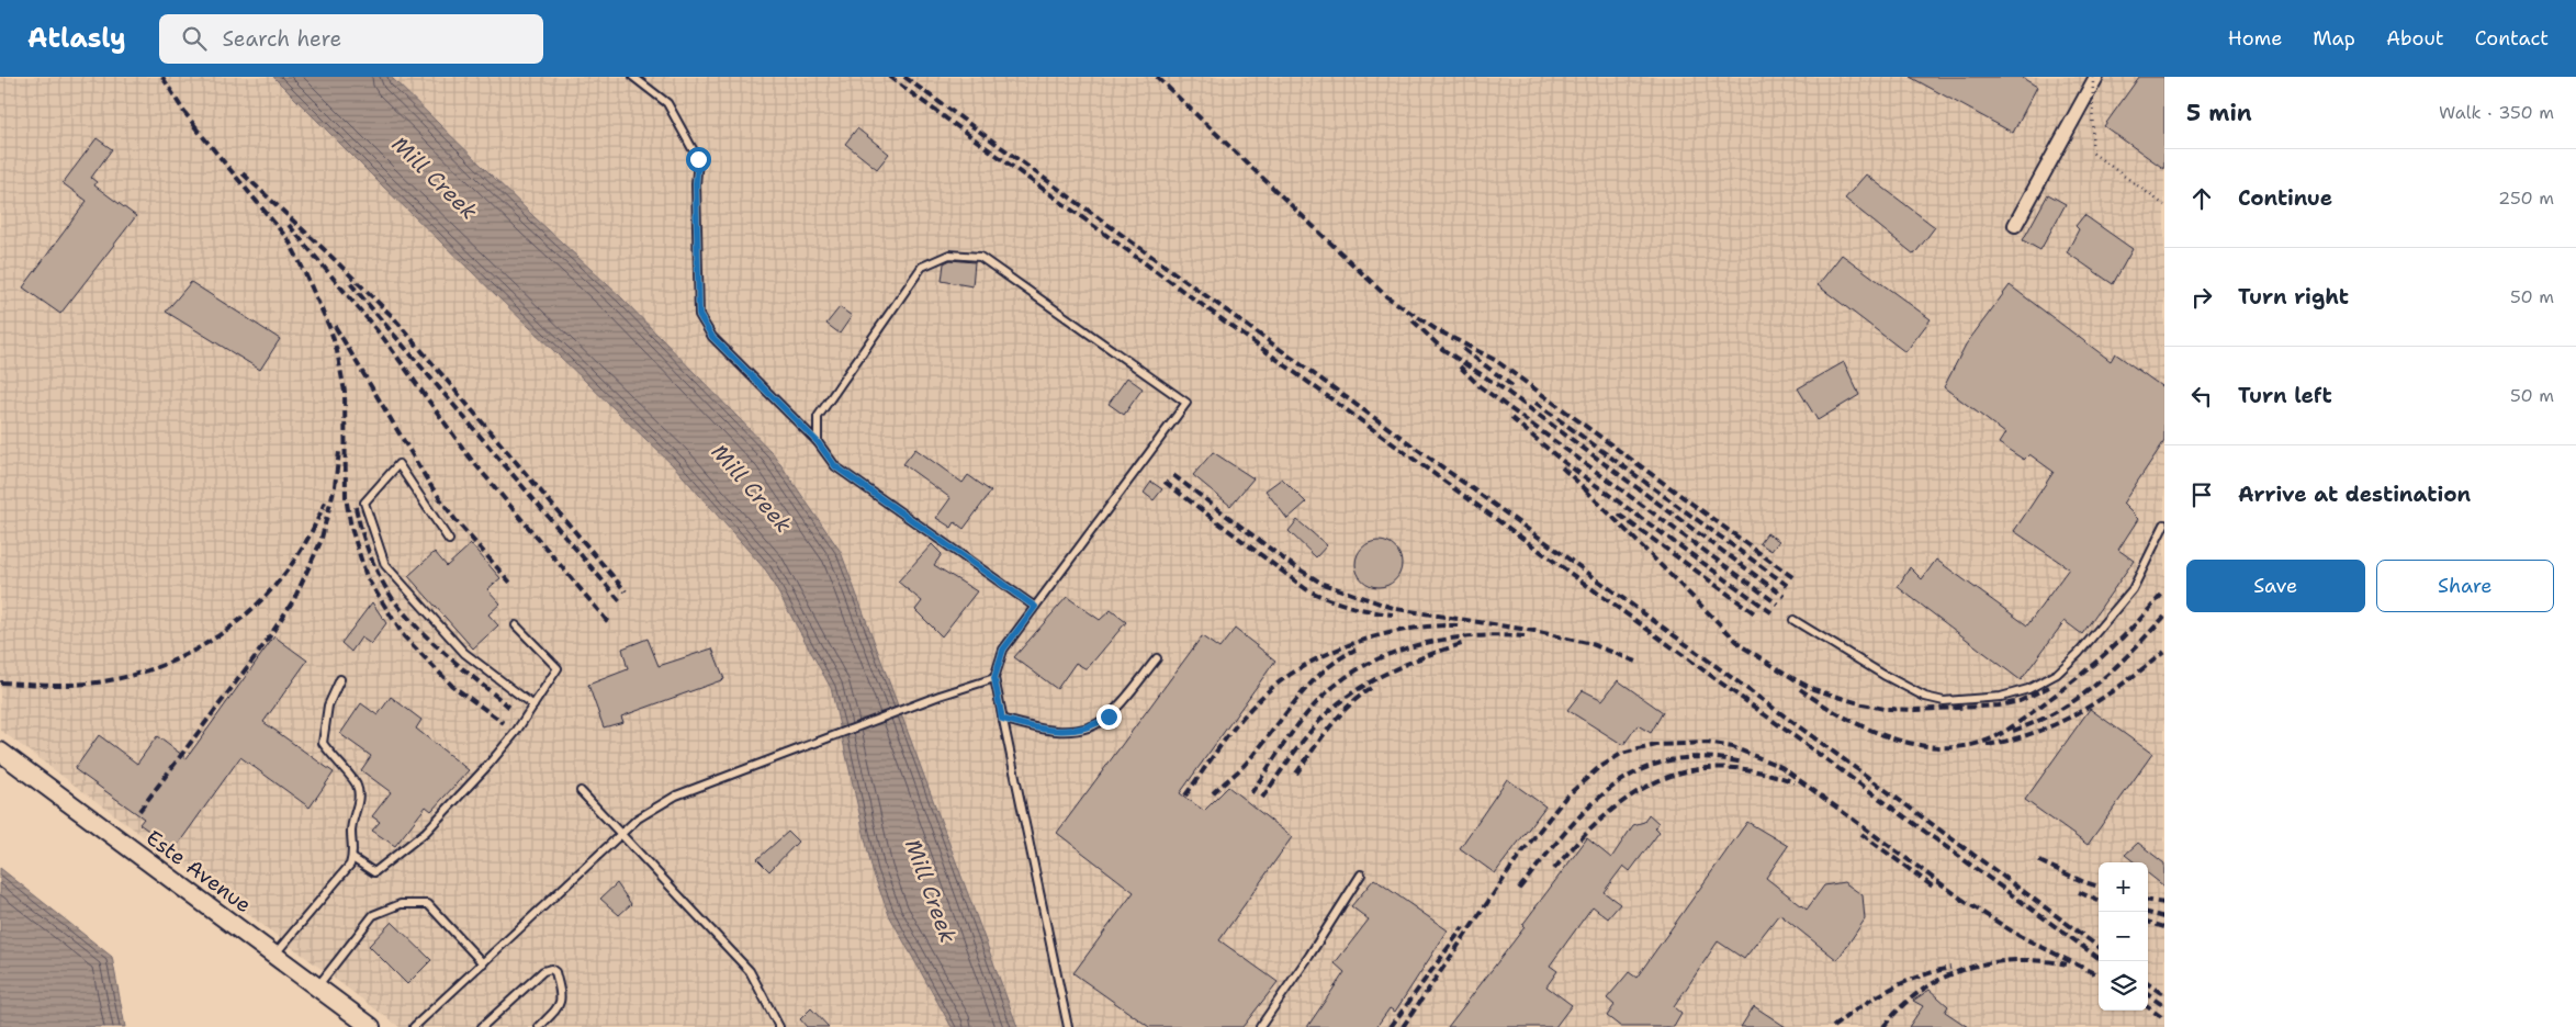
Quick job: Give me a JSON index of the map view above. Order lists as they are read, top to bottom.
{
  "streets": {
    "street": ["Este Avenue"]
  },
  "water": ["Mill Creek"],
  "page": {
    "header": "Atlasly",
    "search": "Search here",
    "nav": [
      "Home",
      "Map",
      "About",
      "Contact"
    ],
    "heading": ["5 min", "Walk · 350 m"],
    "list": [
      ["Continue", "250 m"],
      ["Turn right", "50 m"],
      ["Turn left", "50 m"],
      "Arrive at destination"
    ],
    "buttons": ["Save", "Share"],
    "map_buttons": ["+", "−"]
  }
}
